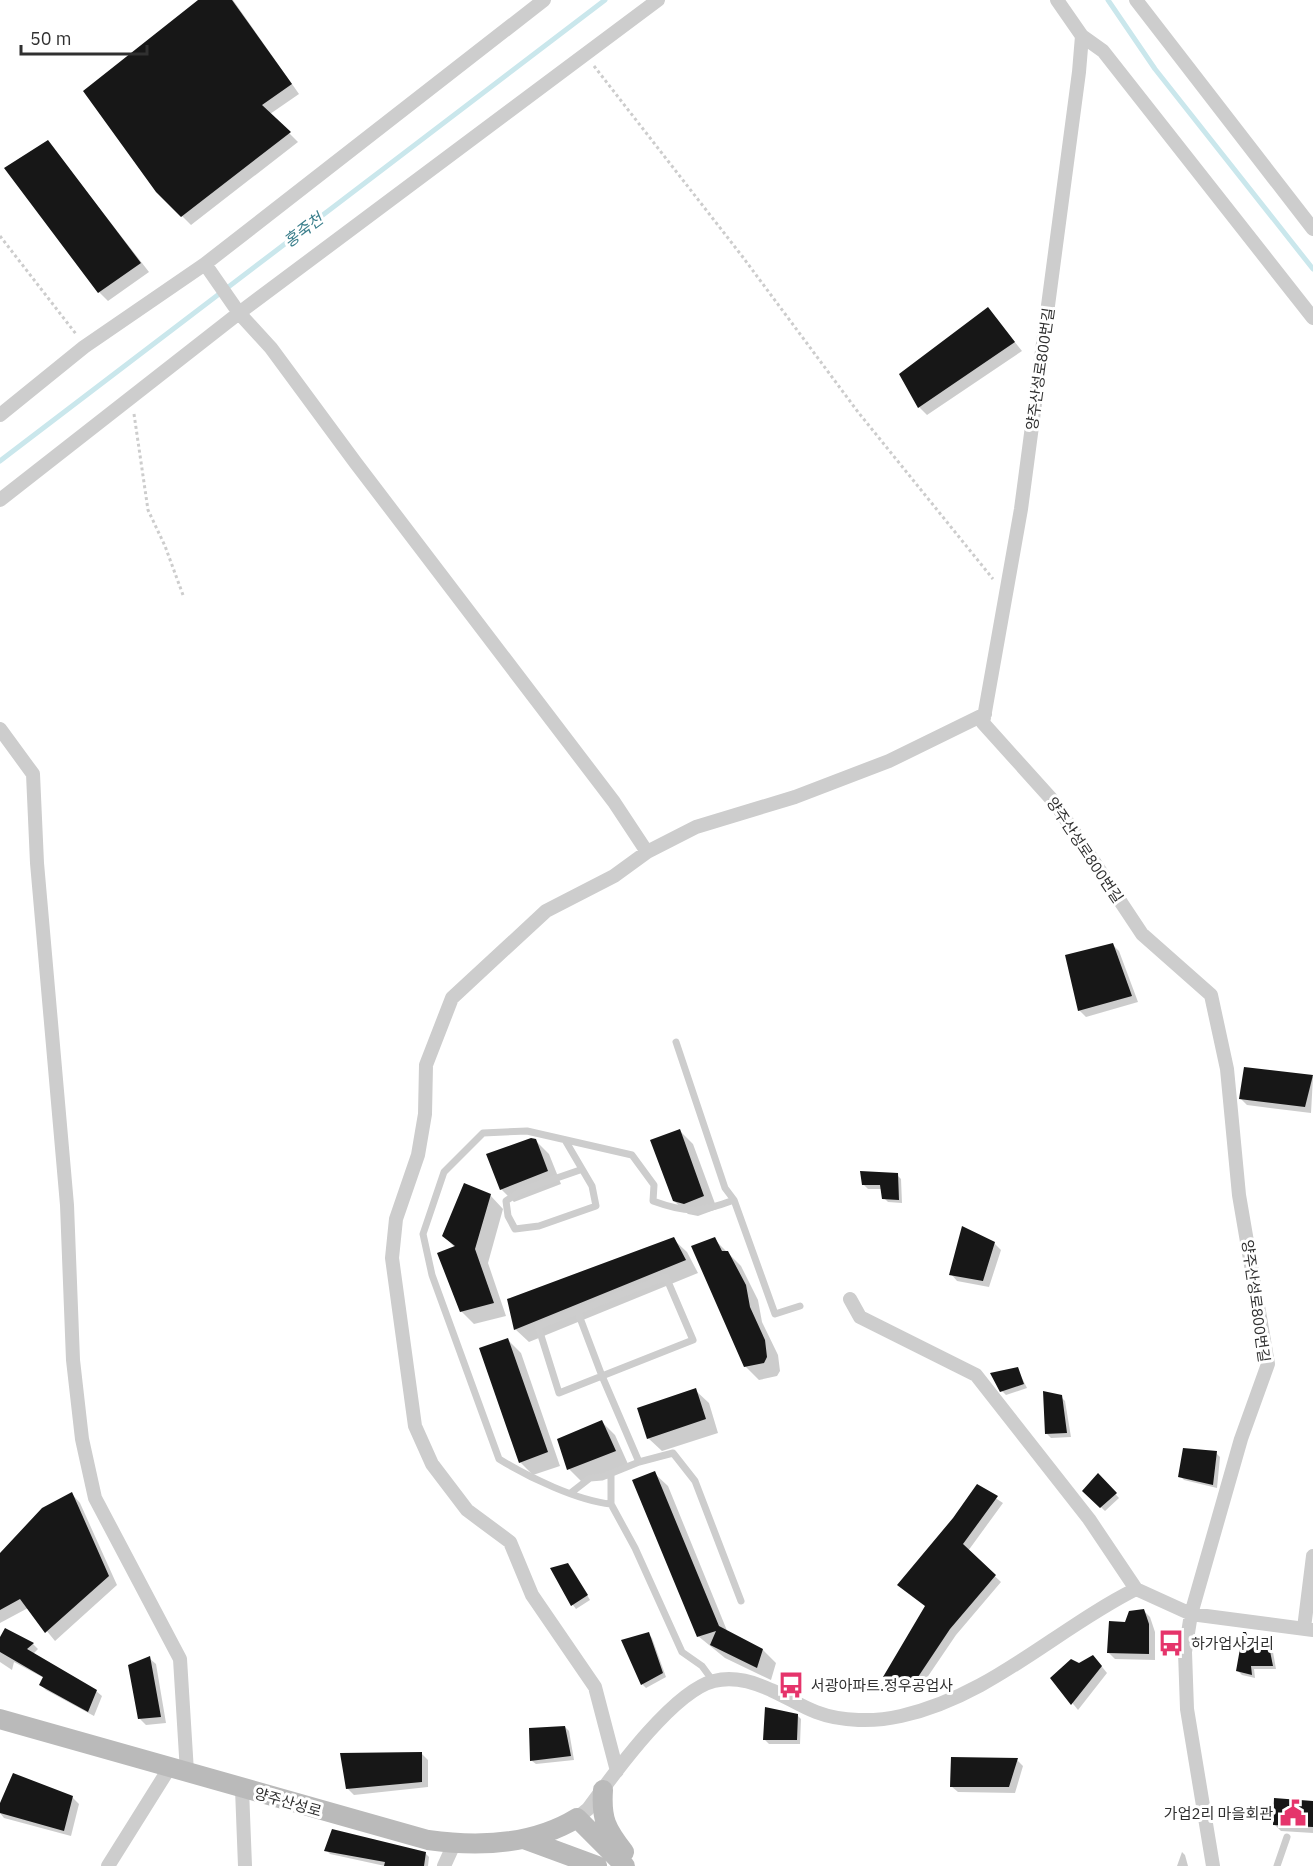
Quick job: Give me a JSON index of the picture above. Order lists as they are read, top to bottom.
{
  "streets": {
    "street": ["양주산성로800번길", "양주산성로"]
  },
  "water": ["홍죽천"],
  "places": {
    "bus stop": ["하가업사거리", "서광아파트.정우공업사"],
    "public building": ["가업2리 마을회관"]
  },
  "scale_bar": "50 m"
}
